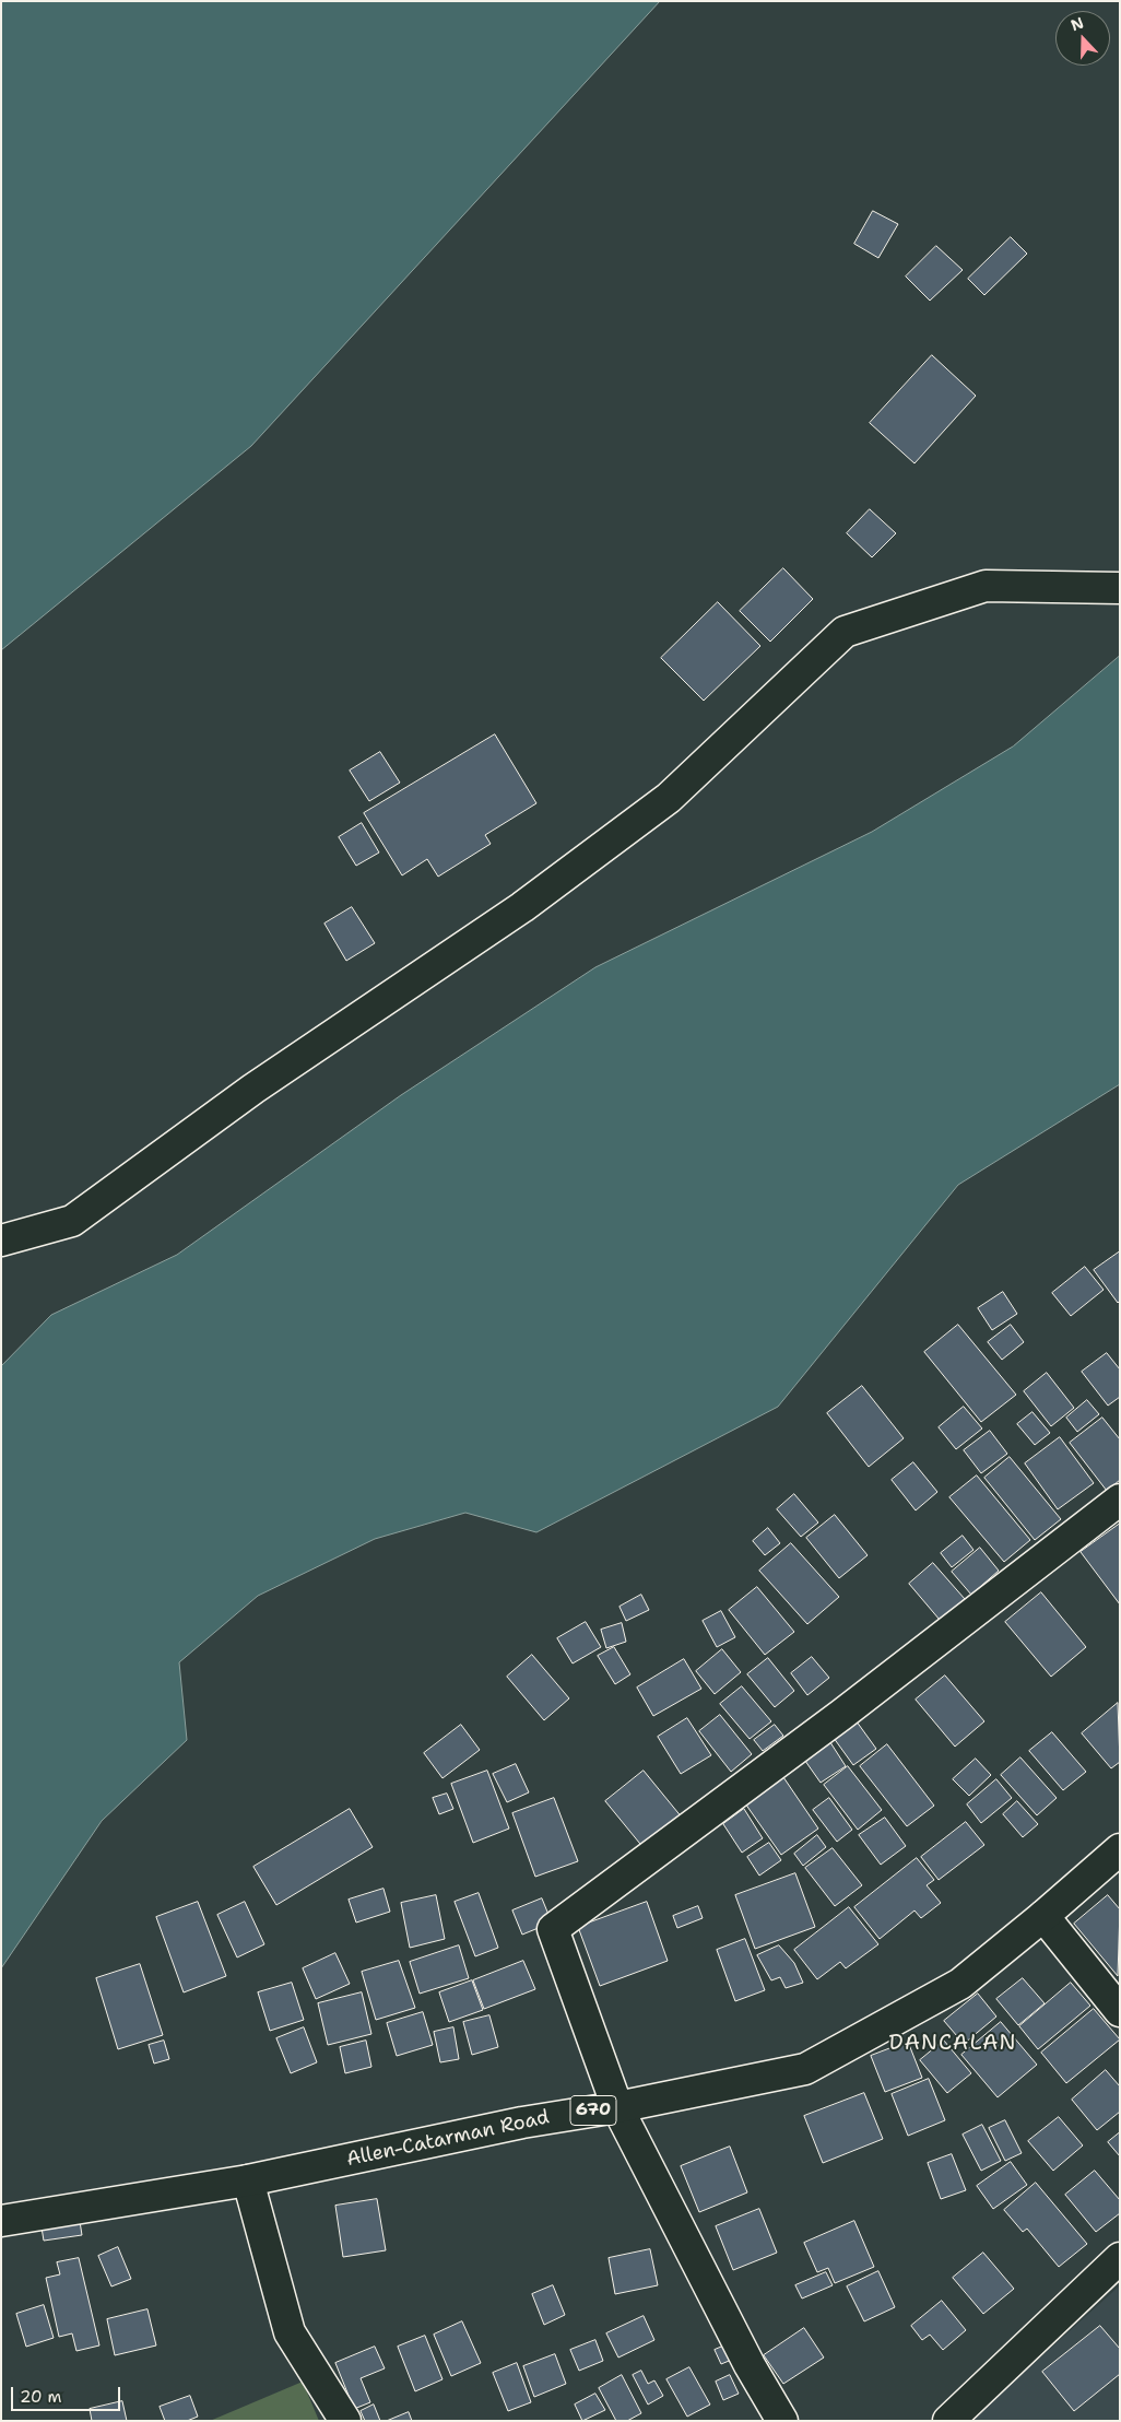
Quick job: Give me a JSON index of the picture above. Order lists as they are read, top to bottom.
{
  "streets": {
    "street": ["670", "Allen-Catarman Road"]
  },
  "districts": ["DANCALAN"],
  "scale_bar": "20 m",
  "north": "top"
}
